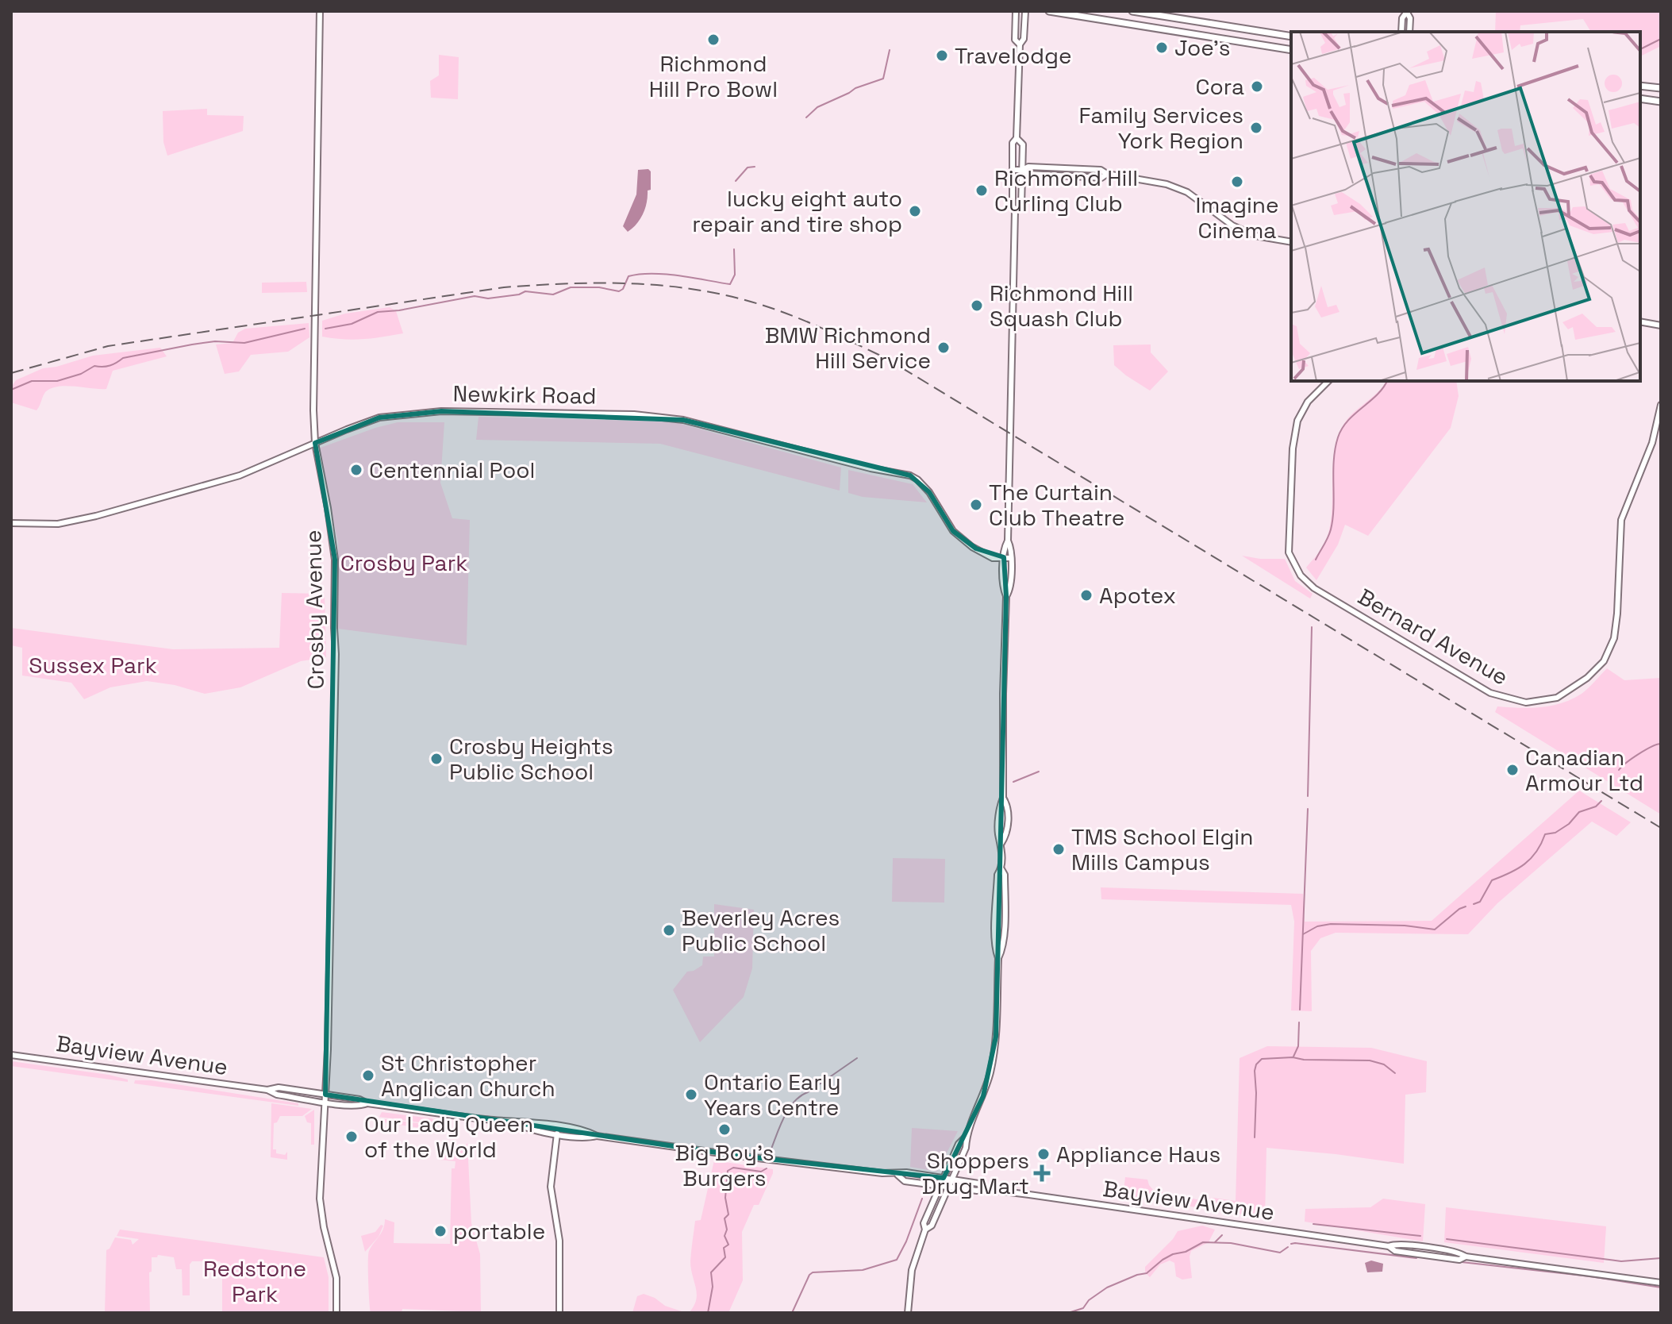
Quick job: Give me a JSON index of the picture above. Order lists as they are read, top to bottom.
{
  "streets": {
    "street": [
      "Newkirk Road",
      "Crosby Avenue",
      "Bernard Avenue",
      "Bayview Avenue"
    ]
  },
  "crossings": [
    ["Newkirk Road", "Crosby Avenue"],
    ["Crosby Avenue", "Bayview Avenue"]
  ],
  "parks": ["Crosby Park", "Sussex Park", "Redstone Park"],
  "places": {
    "other": [
      "Richmond Hill Pro Bowl",
      "Joe's",
      "Travelodge",
      "Cora",
      "Family Services York Region",
      "Imagine Cinema",
      "Richmond Hill Curling Club",
      "lucky eight auto repair and tire shop",
      "Richmond Hill Squash Club",
      "BMW Richmond Hill Service",
      "Centennial Pool",
      "The Curtain Club Theatre",
      "Apotex",
      "Crosby Heights Public School",
      "Canadian Armour Ltd",
      "TMS School Elgin Mills Campus",
      "Beverley Acres Public School",
      "St Christopher Anglican Church",
      "Ontario Early Years Centre",
      "Big Boy's Burgers",
      "Our Lady Queen of the World",
      "Appliance Haus",
      "portable"
    ],
    "health": ["Shoppers Drug Mart"]
  }
}
